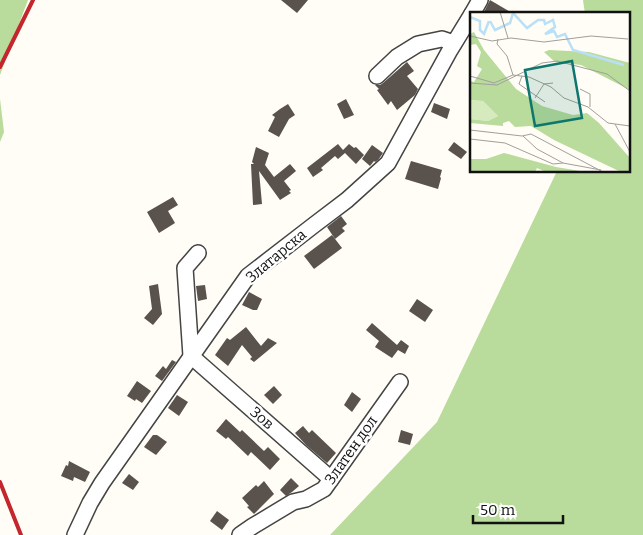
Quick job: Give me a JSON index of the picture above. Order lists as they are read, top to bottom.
{
  "streets": {
    "street": ["Златарска", "Зов", "Златен дол"]
  },
  "crossings": [
    ["Златарска", "Зов"],
    ["Зов", "Златен дол"]
  ],
  "scale_bar": "50 m"
}
